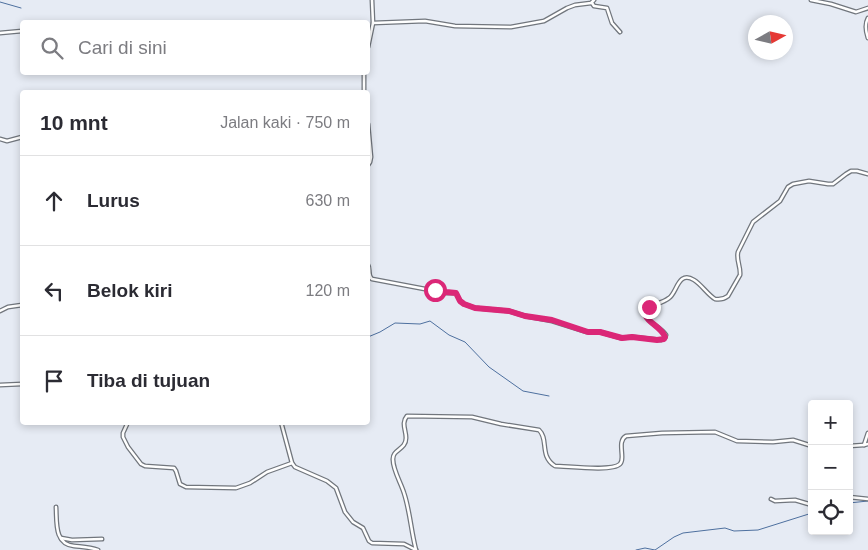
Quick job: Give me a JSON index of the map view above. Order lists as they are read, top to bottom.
{
  "north": "right",
  "page": {
    "search": "Cari di sini",
    "heading": ["10 mnt", "Jalan kaki · 750 m"],
    "list": [
      ["Lurus", "630 m"],
      ["Belok kiri", "120 m"],
      "Tiba di tujuan"
    ],
    "map_buttons": ["+", "−"]
  }
}
